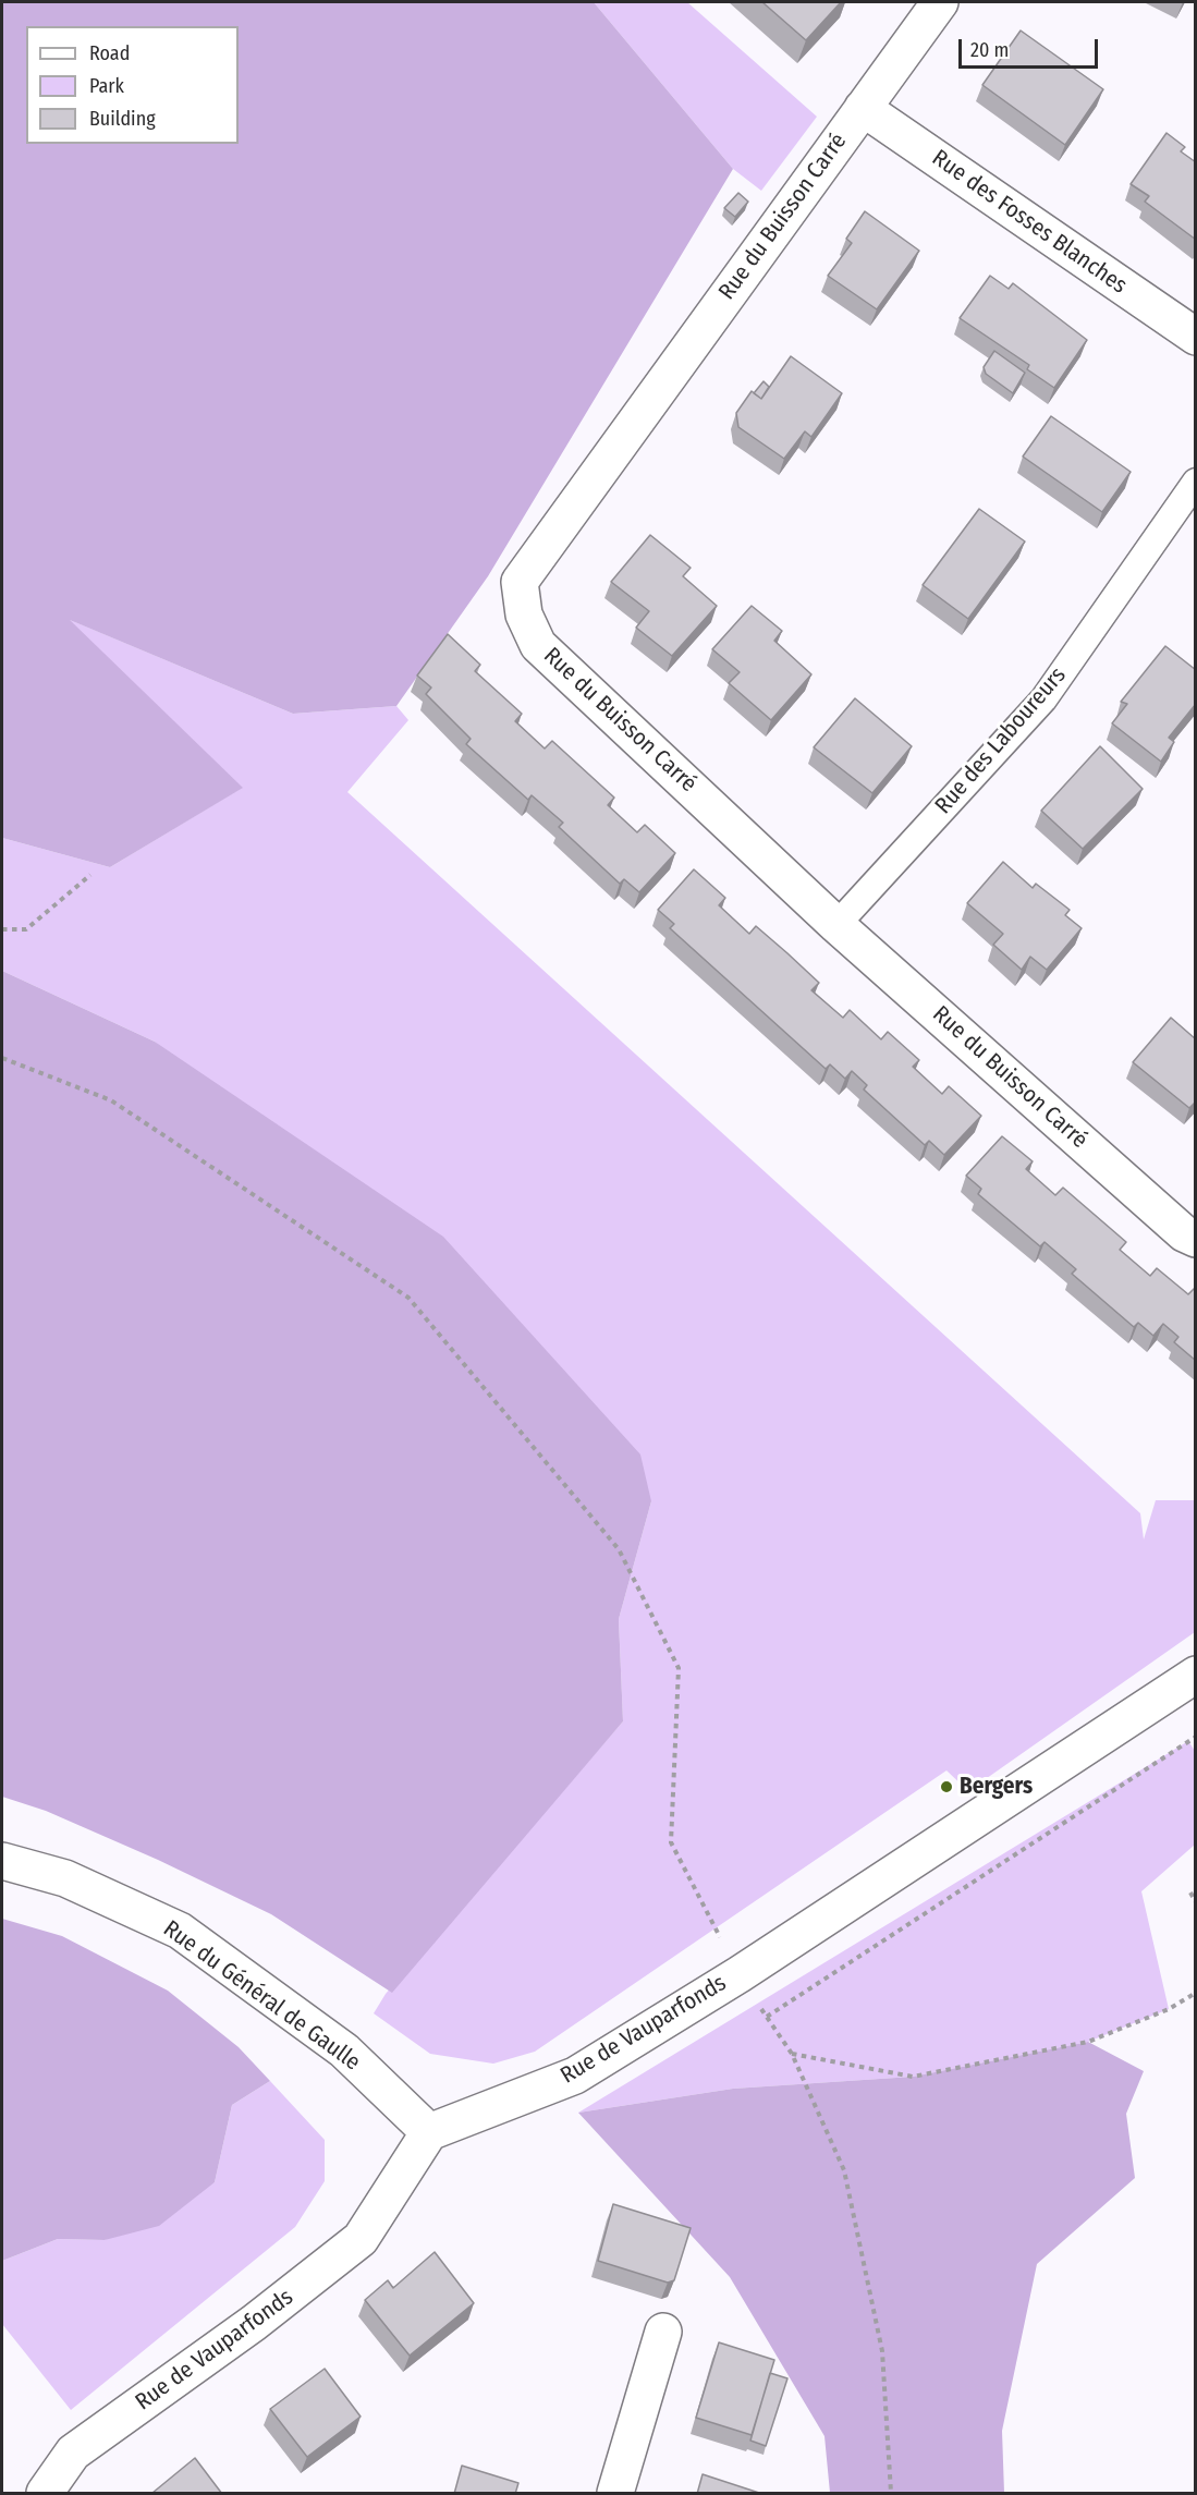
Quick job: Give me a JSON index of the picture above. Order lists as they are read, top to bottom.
{
  "streets": {
    "street": [
      "Rue du Buisson Carré",
      "Rue des Fosses Blanches",
      "Rue du Général de Gaulle",
      "Rue de Vauparfonds"
    ],
    "lane": ["Rue des Laboureurs"]
  },
  "crossings": [
    ["Rue du Buisson Carré", "Rue des Fosses Blanches"],
    ["Rue du Buisson Carré", "Rue des Laboureurs"],
    ["Rue du Général de Gaulle", "Rue de Vauparfonds"]
  ],
  "places": ["Bergers"],
  "legend": ["Road", "Park", "Building"],
  "scale_bar": "20 m"
}
